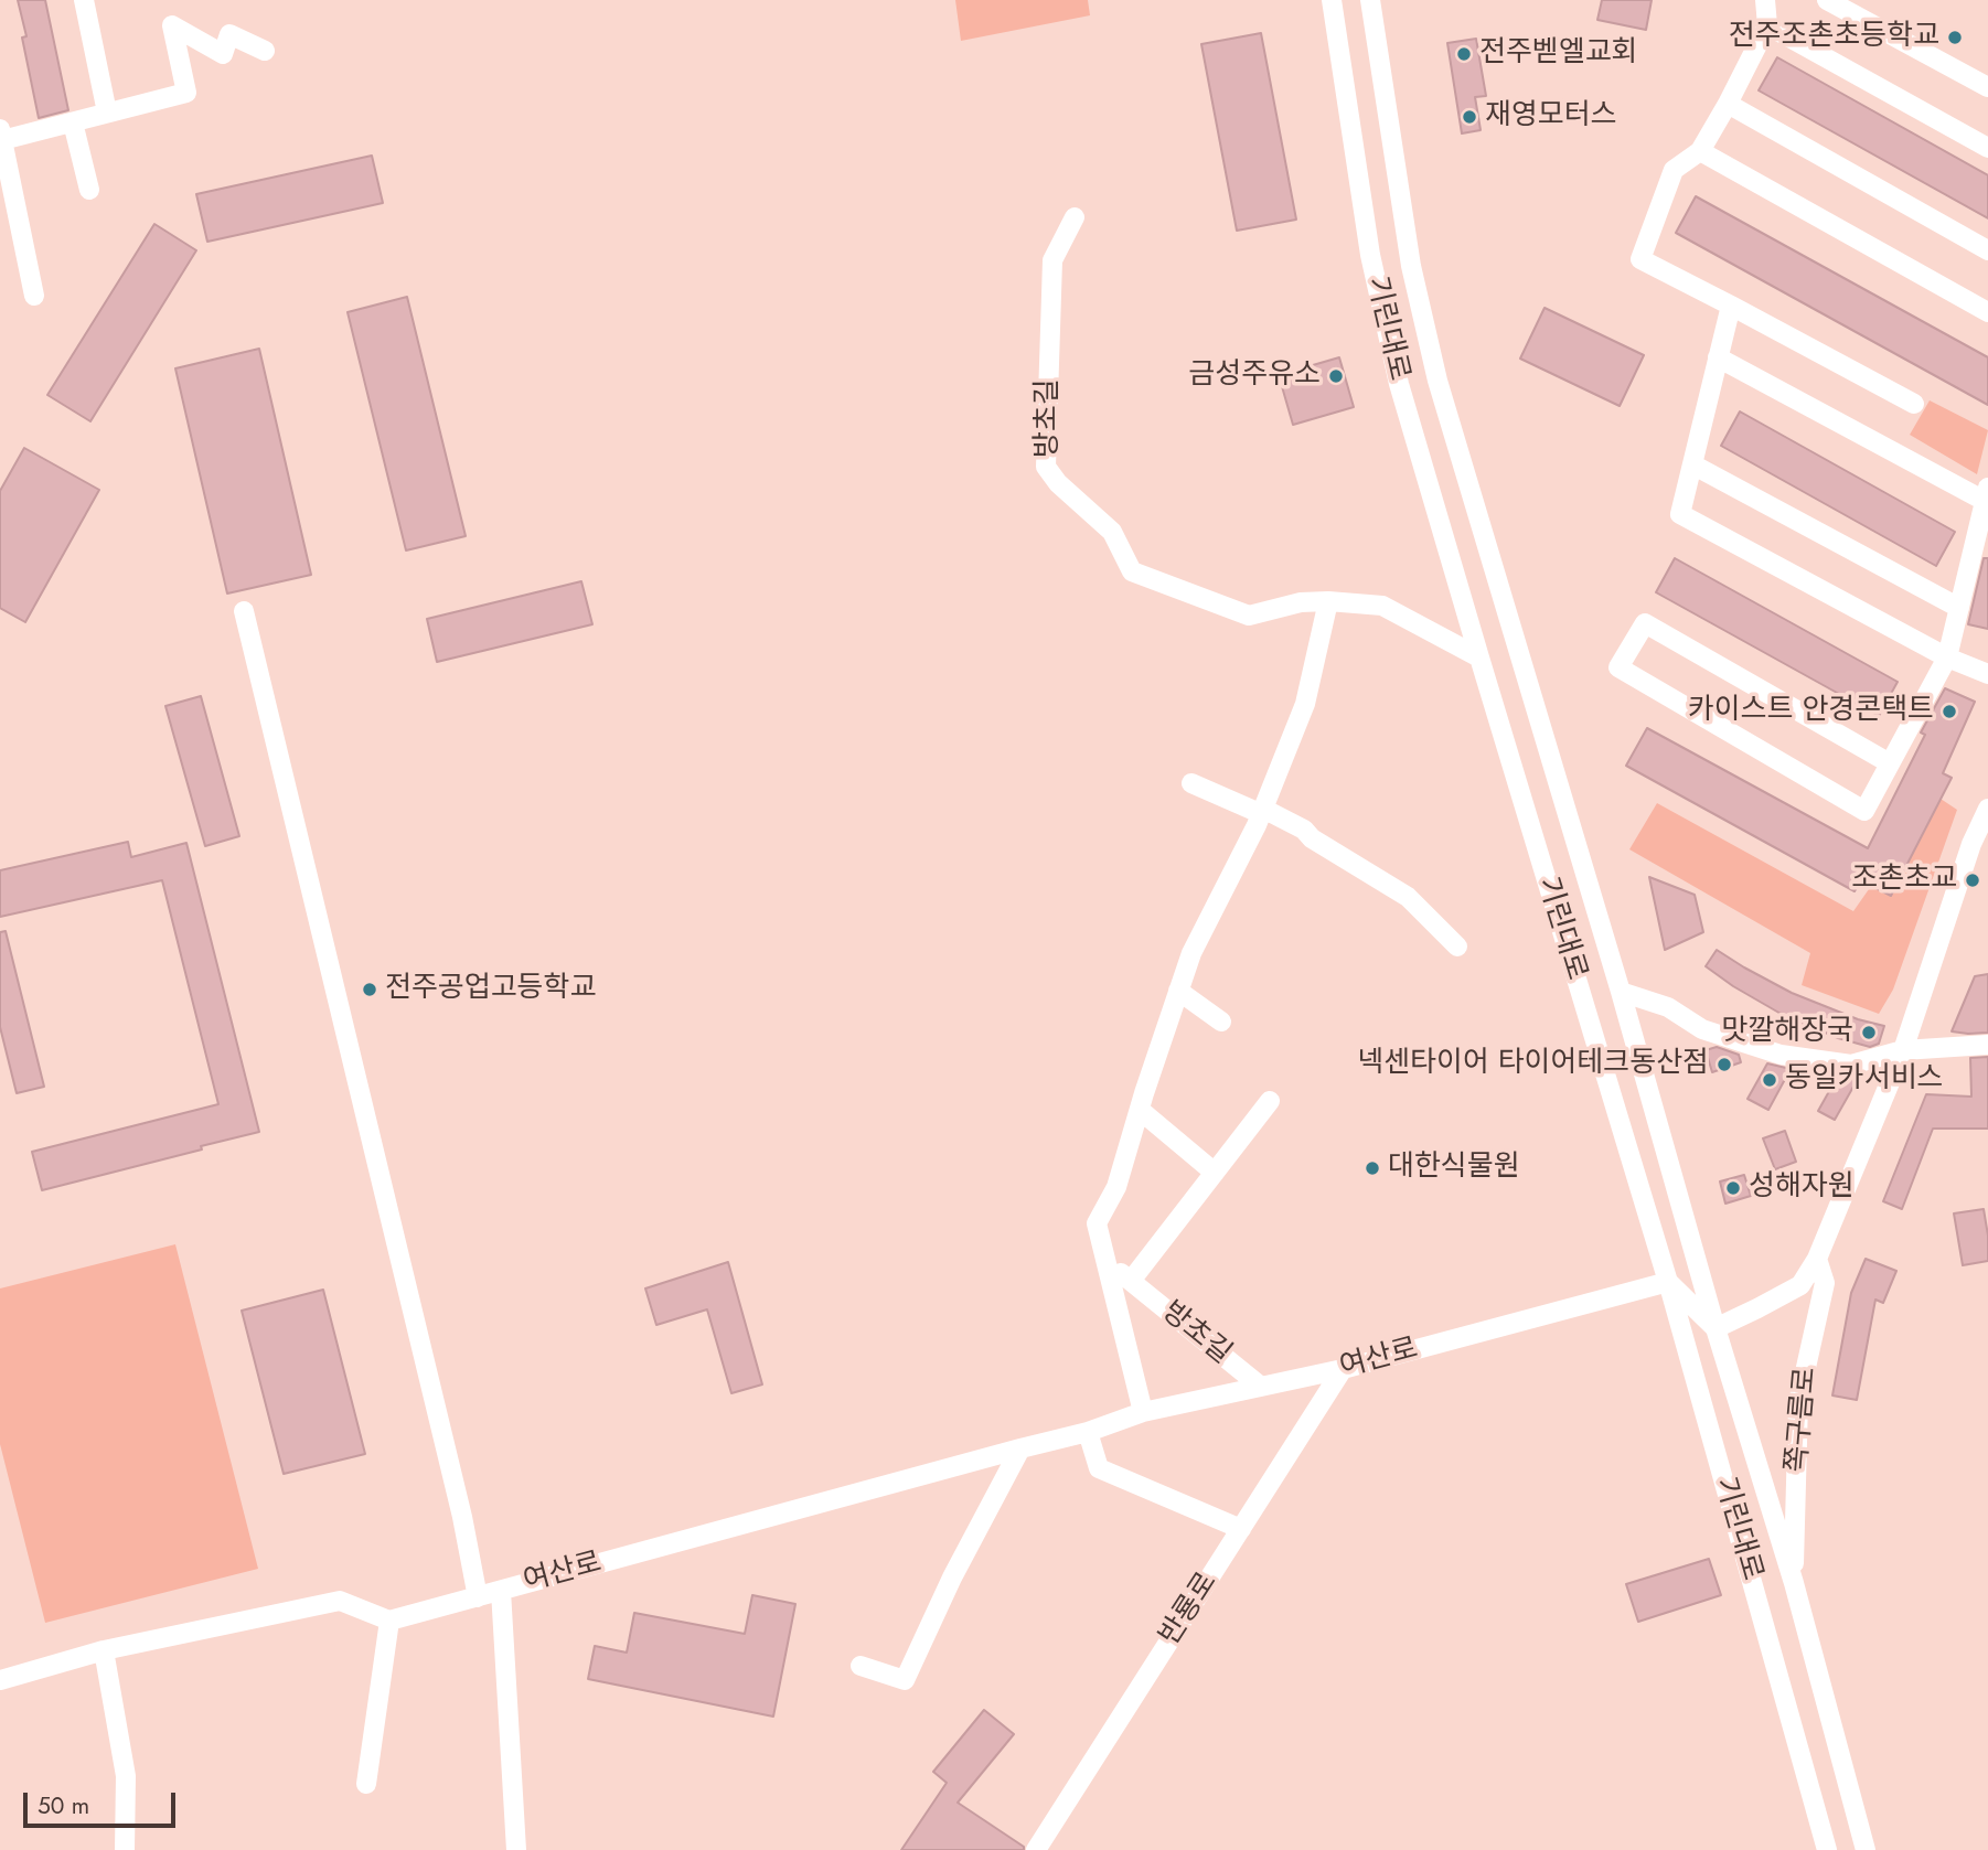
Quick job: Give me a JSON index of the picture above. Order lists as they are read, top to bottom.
{
  "streets": {
    "street": [
      "기린대로",
      "방초길",
      "여산로",
      "쪽구름로",
      "반룡로"
    ]
  },
  "crossings": [
    ["기린대로", "방초길"],
    ["기린대로", "여산로"],
    ["기린대로", "쪽구름로"],
    ["방초길", "여산로"],
    ["여산로", "반룡로"]
  ],
  "places": [
    "전주조촌초등학교",
    "전주벧엘교회",
    "재영모터스",
    "금성주유소",
    "카이스트 안경콘택트",
    "조촌초교",
    "전주공업고등학교",
    "맛깔해장국",
    "넥센타이어 타이어테크동산점",
    "동일카서비스",
    "대한식물원",
    "성해자원"
  ],
  "scale_bar": "50 m"
}
